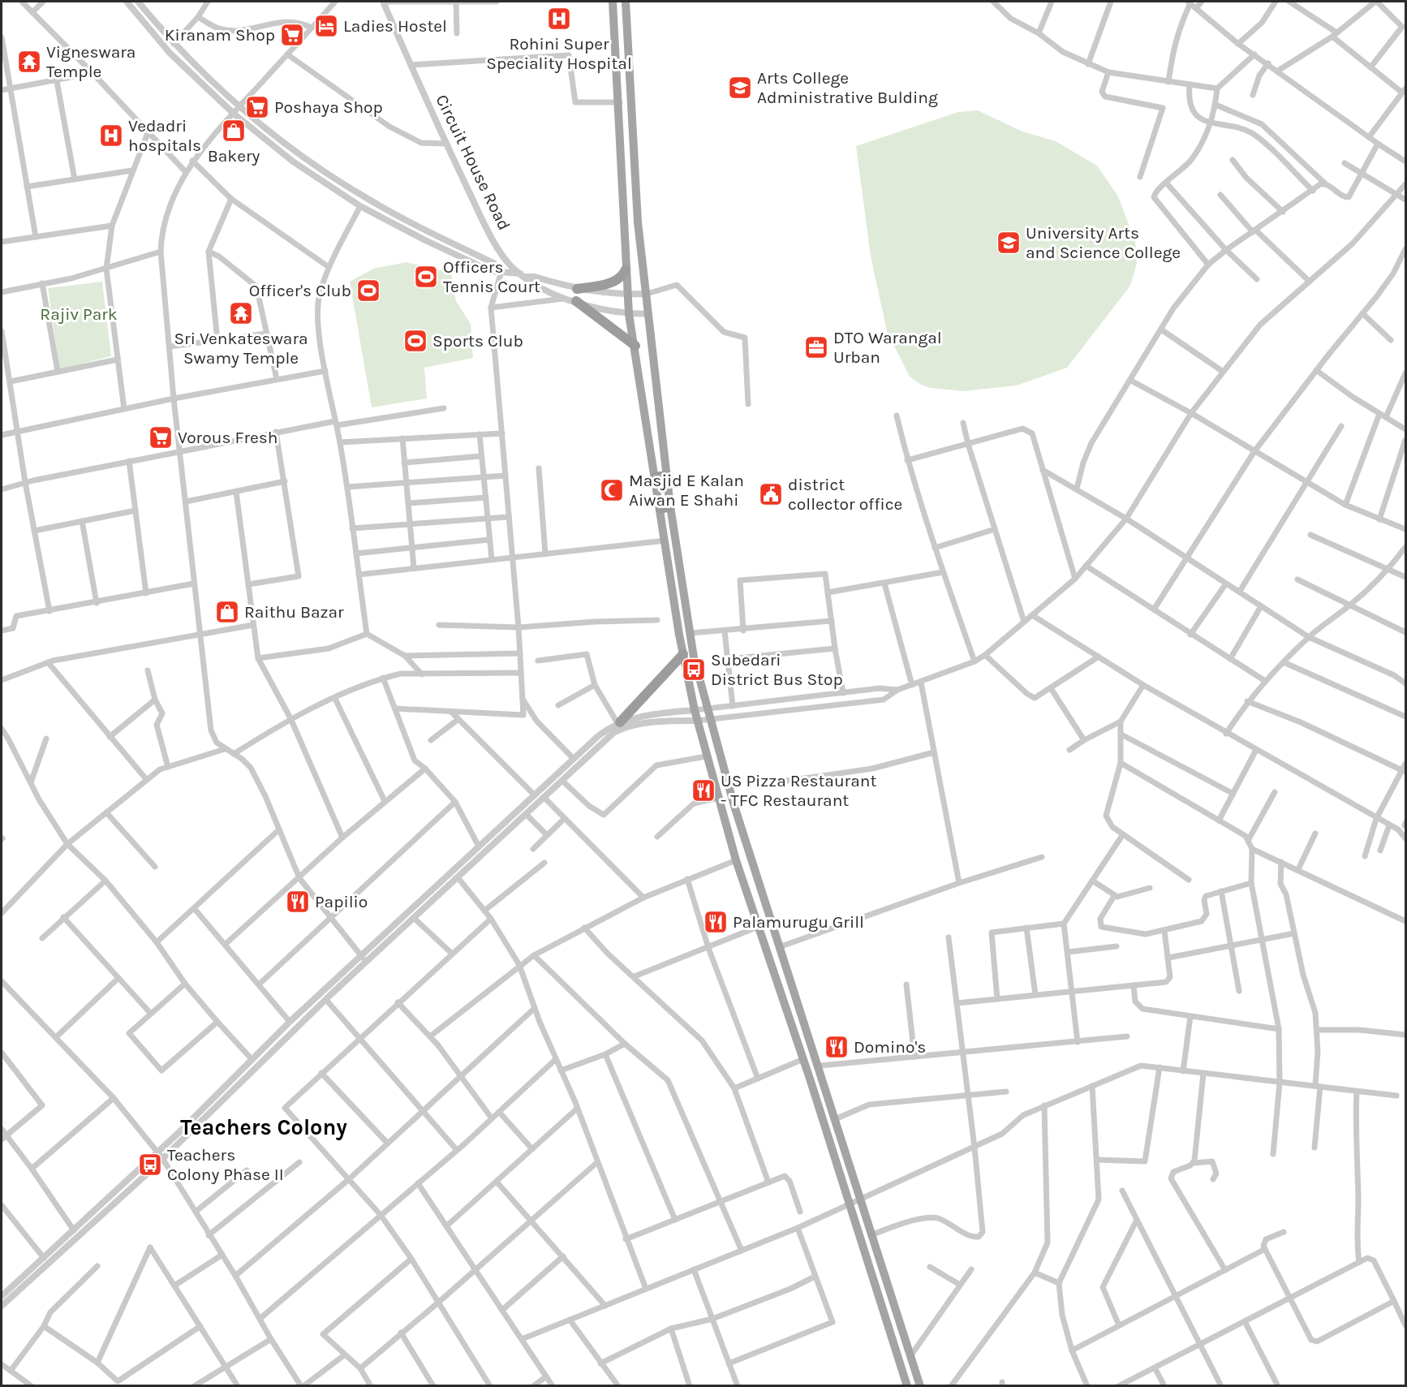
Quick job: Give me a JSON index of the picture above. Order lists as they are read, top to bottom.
{
  "streets": {
    "street": ["Circuit House Road"]
  },
  "districts": ["Teachers Colony"],
  "parks": ["Rajiv Park"],
  "places": {
    "hospital": ["Rohini Super Speciality Hospital", "Vedadri hospitals"],
    "hotel": ["Ladies Hostel"],
    "supermarket": ["Kiranam Shop", "Poshaya Shop", "Vorous Fresh"],
    "temple": ["Vigneswara Temple", "Sri Venkateswara Swamy Temple"],
    "school or university": ["Arts College Administrative Bulding", "University Arts and Science College"],
    "shop": ["Bakery", "Raithu Bazar"],
    "sports": ["Officers Tennis Court", "Officer's Club", "Sports Club"],
    "office": ["DTO Warangal Urban"],
    "mosque": ["Masjid E Kalan Aiwan E Shahi"],
    "public building": ["district collector office"],
    "bus stop": ["Subedari District Bus Stop", "Teachers Colony Phase II"],
    "restaurant": [
      "US Pizza Restaurant - TFC Restaurant",
      "Papilio",
      "Palamurugu Grill",
      "Domino's"
    ]
  }
}
